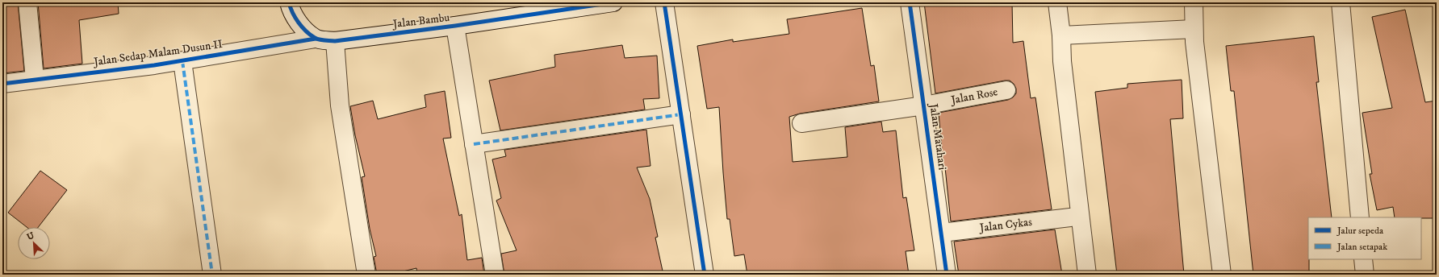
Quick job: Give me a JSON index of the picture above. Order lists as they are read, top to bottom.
{
  "streets": {
    "street": [
      "Jalan Bambu",
      "Jalan Sedap Malam Dusun II",
      "Jalan Rose",
      "Jalan Matahari",
      "Jalan Cykas"
    ]
  },
  "crossings": [
    ["Jalan Bambu", "Jalan Sedap Malam Dusun II"],
    ["Jalan Rose", "Jalan Matahari"],
    ["Jalan Matahari", "Jalan Cykas"]
  ],
  "legend": ["Jalur sepeda", "Jalan setapak"],
  "north": "top left"
}
